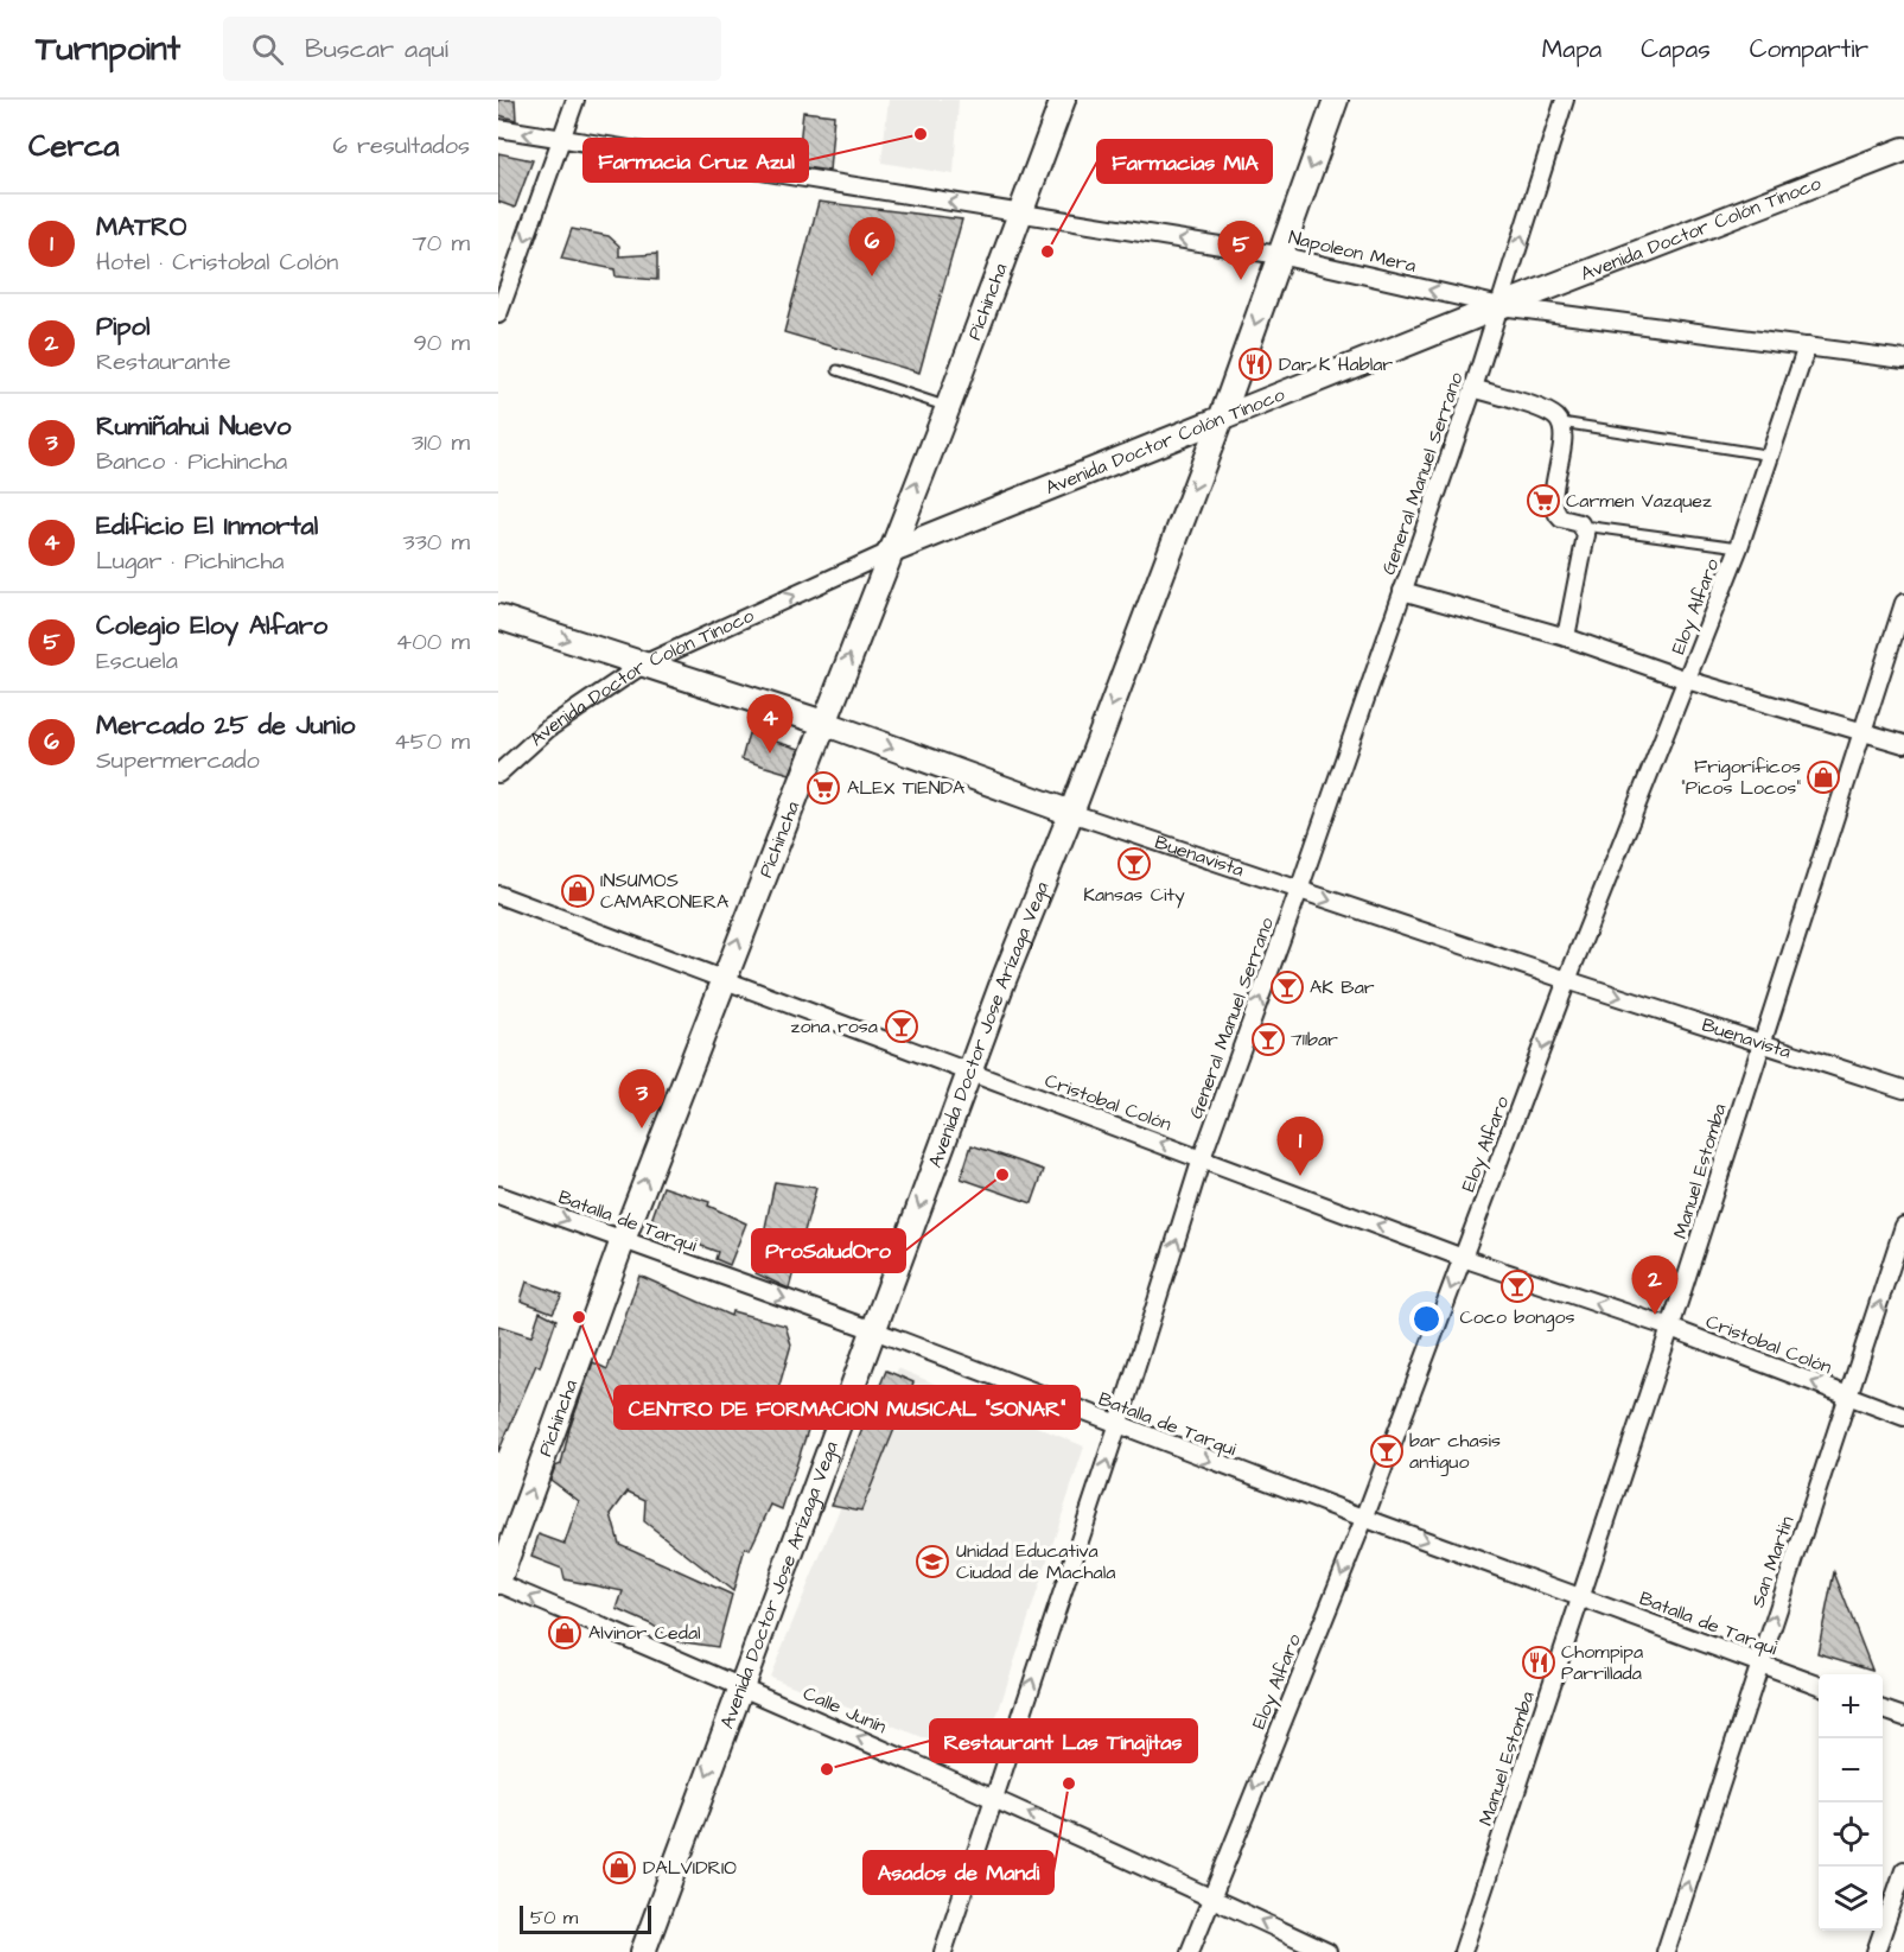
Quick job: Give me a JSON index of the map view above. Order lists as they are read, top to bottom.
{
  "streets": {
    "main road": [
      "Avenida Doctor Colón Tinoco",
      "Pichincha",
      "Buenavista",
      "Avenida Doctor Jose Arízaga Vega"
    ],
    "street": [
      "Napoleon Mera",
      "General Manuel Serrano",
      "Eloy Alfaro",
      "Cristobal Colón",
      "Manuel Estomba",
      "Batalla de Tarqui",
      "San Martin",
      "Calle Junín"
    ]
  },
  "crossings": [
    ["Avenida Doctor Colón Tinoco", "Napoleon Mera"],
    ["Avenida Doctor Colón Tinoco", "Pichincha"],
    ["Avenida Doctor Colón Tinoco", "General Manuel Serrano"],
    ["Avenida Doctor Colón Tinoco", "Buenavista"],
    ["Avenida Doctor Colón Tinoco", "Avenida Doctor Jose Arízaga Vega"],
    ["Napoleon Mera", "Pichincha"],
    ["Napoleon Mera", "General Manuel Serrano"],
    ["Napoleon Mera", "Eloy Alfaro"],
    ["Napoleon Mera", "Avenida Doctor Jose Arízaga Vega"],
    ["Pichincha", "Buenavista"],
    ["Pichincha", "Cristobal Colón"],
    ["Pichincha", "Batalla de Tarqui"],
    ["Pichincha", "Calle Junín"],
    ["General Manuel Serrano", "Buenavista"],
    ["General Manuel Serrano", "Cristobal Colón"],
    ["General Manuel Serrano", "Batalla de Tarqui"],
    ["General Manuel Serrano", "Calle Junín"],
    ["Eloy Alfaro", "Buenavista"],
    ["Eloy Alfaro", "Cristobal Colón"],
    ["Eloy Alfaro", "Batalla de Tarqui"],
    ["Eloy Alfaro", "Calle Junín"],
    ["Buenavista", "Avenida Doctor Jose Arízaga Vega"],
    ["Buenavista", "Manuel Estomba"],
    ["Avenida Doctor Jose Arízaga Vega", "Cristobal Colón"],
    ["Avenida Doctor Jose Arízaga Vega", "Batalla de Tarqui"],
    ["Avenida Doctor Jose Arízaga Vega", "Calle Junín"],
    ["Cristobal Colón", "Manuel Estomba"],
    ["Cristobal Colón", "San Martin"],
    ["Manuel Estomba", "Batalla de Tarqui"],
    ["Batalla de Tarqui", "San Martin"]
  ],
  "one_way": [
    "Napoleon Mera",
    "Pichincha",
    "General Manuel Serrano",
    "Eloy Alfaro",
    "Buenavista",
    "Avenida Doctor Jose Arízaga Vega",
    "Cristobal Colón",
    "Batalla de Tarqui",
    "San Martin",
    "Calle Junín"
  ],
  "places": {
    "other": [
      "Farmacia Cruz Azul",
      "Farmacias MIA",
      "ProSaludOro",
      "CENTRO DE FORMACION MUSICAL \"SONAR\"",
      "Restaurant Las Tinajitas",
      "Asados de Mandi"
    ],
    "restaurant": ["Dar K Hablar", "Chompipa Parrillada"],
    "supermarket": ["Carmen Vazquez", "ALEX TIENDA"],
    "shop": [
      "Frigoríficos \"Picos Locos\"",
      "INSUMOS CAMARONERA",
      "Alvinor Cedal",
      "DALVIDRIO"
    ],
    "bar": [
      "Kansas City",
      "AK Bar",
      "zona rosa",
      "711bar",
      "Coco bongos",
      "bar chasis antiguo"
    ],
    "school or university": ["Unidad Educativa Ciudad de Machala"]
  },
  "scale_bar": "50 m",
  "page": {
    "header": "Turnpoint",
    "search": "Buscar aquí",
    "nav": ["Mapa", "Capas", "Compartir"],
    "heading": ["Cerca", "6 resultados"],
    "list": [
      {
        "mark": "1",
        "name": "MATRO",
        "note": "Hotel · Cristobal Colón",
        "value": "70 m"
      },
      {
        "mark": "2",
        "name": "Pipol",
        "note": "Restaurante",
        "value": "90 m"
      },
      {
        "mark": "3",
        "name": "Rumiñahui Nuevo",
        "note": "Banco · Pichincha",
        "value": "310 m"
      },
      {
        "mark": "4",
        "name": "Edificio El Inmortal",
        "note": "Lugar · Pichincha",
        "value": "330 m"
      },
      {
        "mark": "5",
        "name": "Colegio Eloy Alfaro",
        "note": "Escuela",
        "value": "400 m"
      },
      {
        "mark": "6",
        "name": "Mercado 25 de Junio",
        "note": "Supermercado",
        "value": "450 m"
      }
    ],
    "pins": [
      "6",
      "5",
      "4",
      "3",
      "1",
      "2"
    ],
    "map_buttons": ["+", "−"],
    "scale": "50 m"
  }
}
